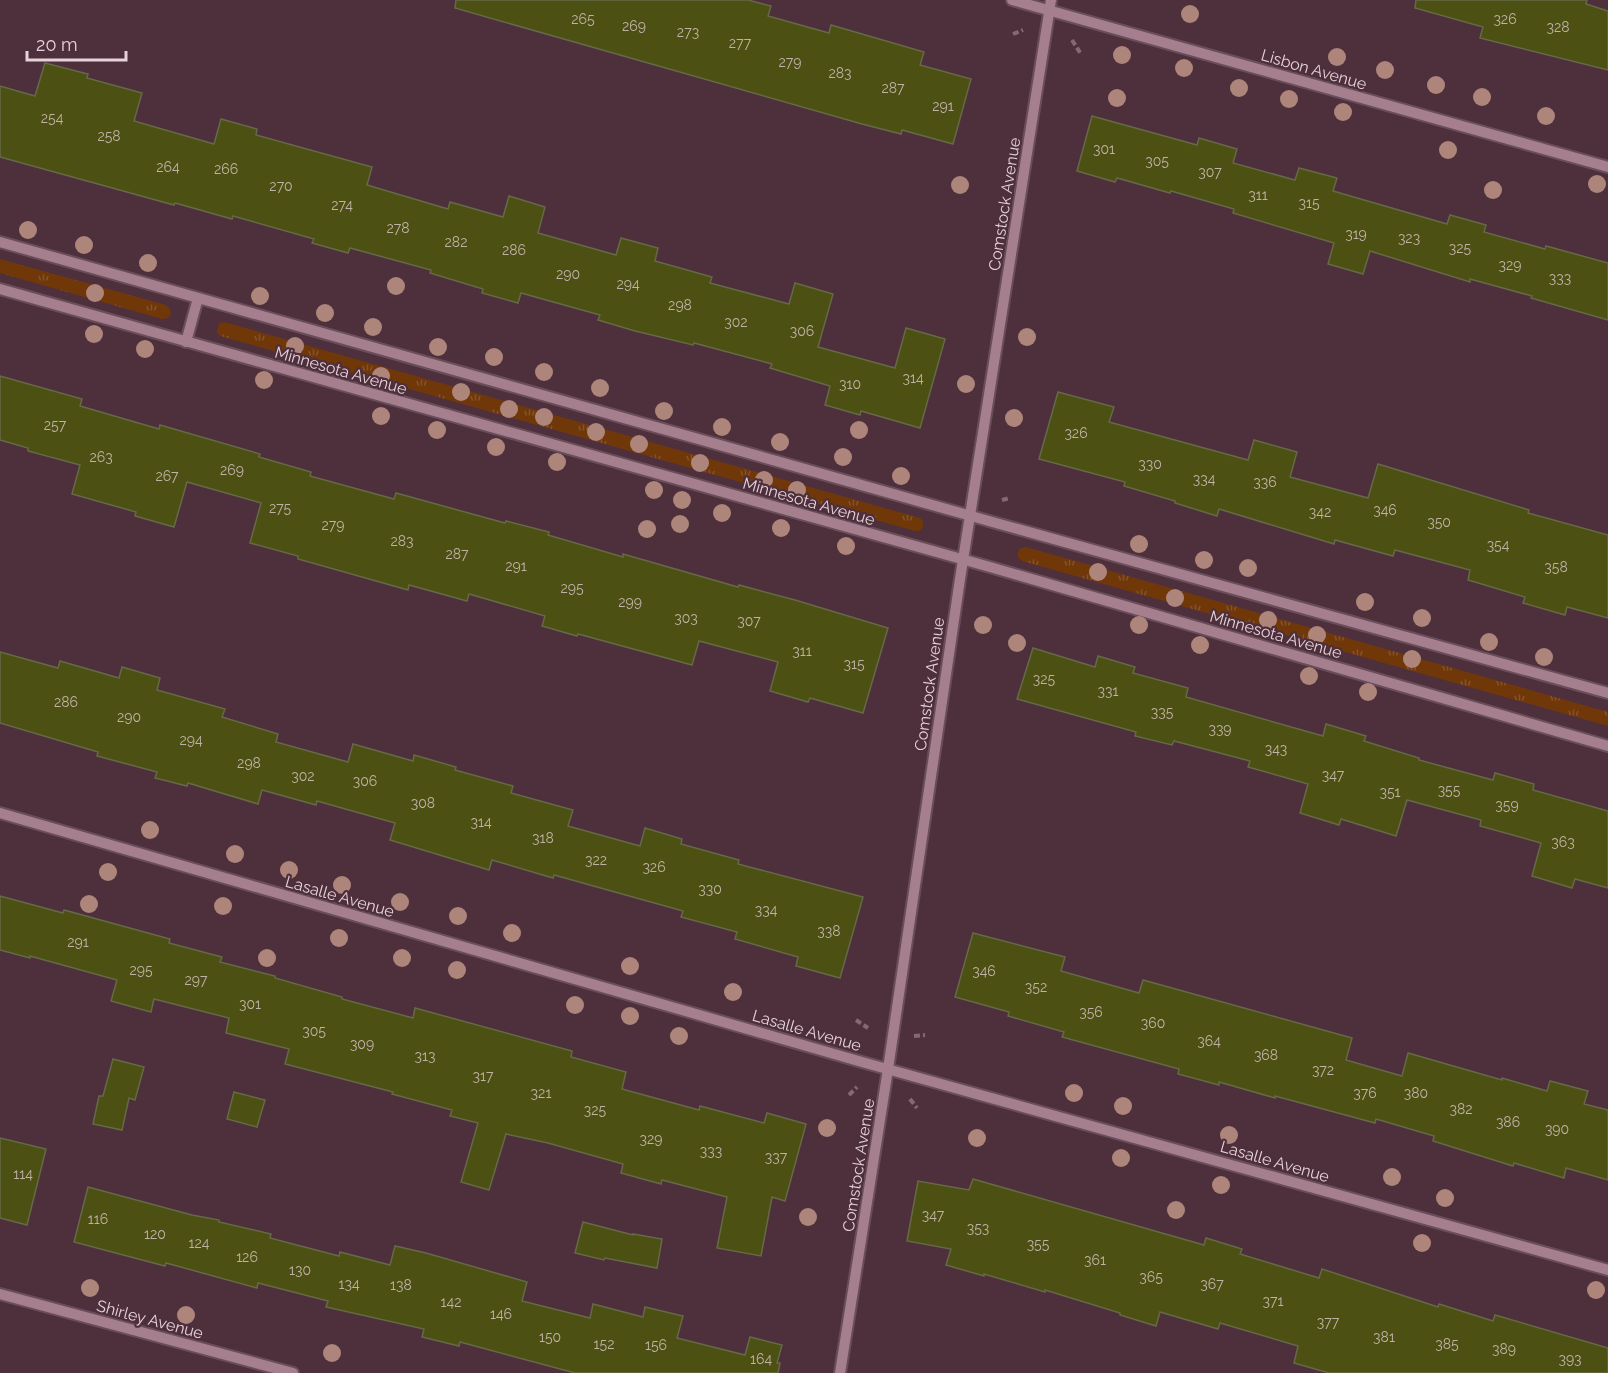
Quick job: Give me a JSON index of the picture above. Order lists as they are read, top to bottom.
{
  "streets": {
    "street": [
      "Lisbon Avenue",
      "Comstock Avenue",
      "Minnesota Avenue",
      "Lasalle Avenue",
      "Shirley Avenue"
    ]
  },
  "crossings": [
    ["Lisbon Avenue", "Comstock Avenue"],
    ["Comstock Avenue", "Minnesota Avenue"],
    ["Comstock Avenue", "Lasalle Avenue"]
  ],
  "house_numbers": [
    "265",
    "326",
    "269",
    "328",
    "273",
    "277",
    "279",
    "283",
    "287",
    "291",
    "254",
    "258",
    "301",
    "305",
    "264",
    "266",
    "307",
    "270",
    "311",
    "315",
    "274",
    "278",
    "319",
    "323",
    "282",
    "325",
    "286",
    "329",
    "290",
    "333",
    "294",
    "298",
    "302",
    "306",
    "314",
    "310",
    "257",
    "326",
    "263",
    "330",
    "269",
    "267",
    "334",
    "336",
    "275",
    "346",
    "342",
    "350",
    "279",
    "283",
    "354",
    "287",
    "291",
    "358",
    "295",
    "299",
    "303",
    "307",
    "311",
    "315",
    "325",
    "331",
    "286",
    "335",
    "290",
    "339",
    "294",
    "343",
    "298",
    "347",
    "302",
    "306",
    "355",
    "351",
    "308",
    "359",
    "314",
    "318",
    "363",
    "322",
    "326",
    "330",
    "334",
    "338",
    "291",
    "295",
    "346",
    "297",
    "352",
    "301",
    "356",
    "360",
    "305",
    "364",
    "309",
    "368",
    "313",
    "372",
    "317",
    "321",
    "376",
    "380",
    "382",
    "325",
    "386",
    "390",
    "329",
    "333",
    "337",
    "114",
    "347",
    "116",
    "353",
    "120",
    "124",
    "355",
    "126",
    "361",
    "130",
    "365",
    "134",
    "367",
    "138",
    "371",
    "142",
    "146",
    "377",
    "150",
    "381",
    "152",
    "385",
    "156",
    "389",
    "164",
    "393"
  ],
  "scale_bar": "20 m"
}
